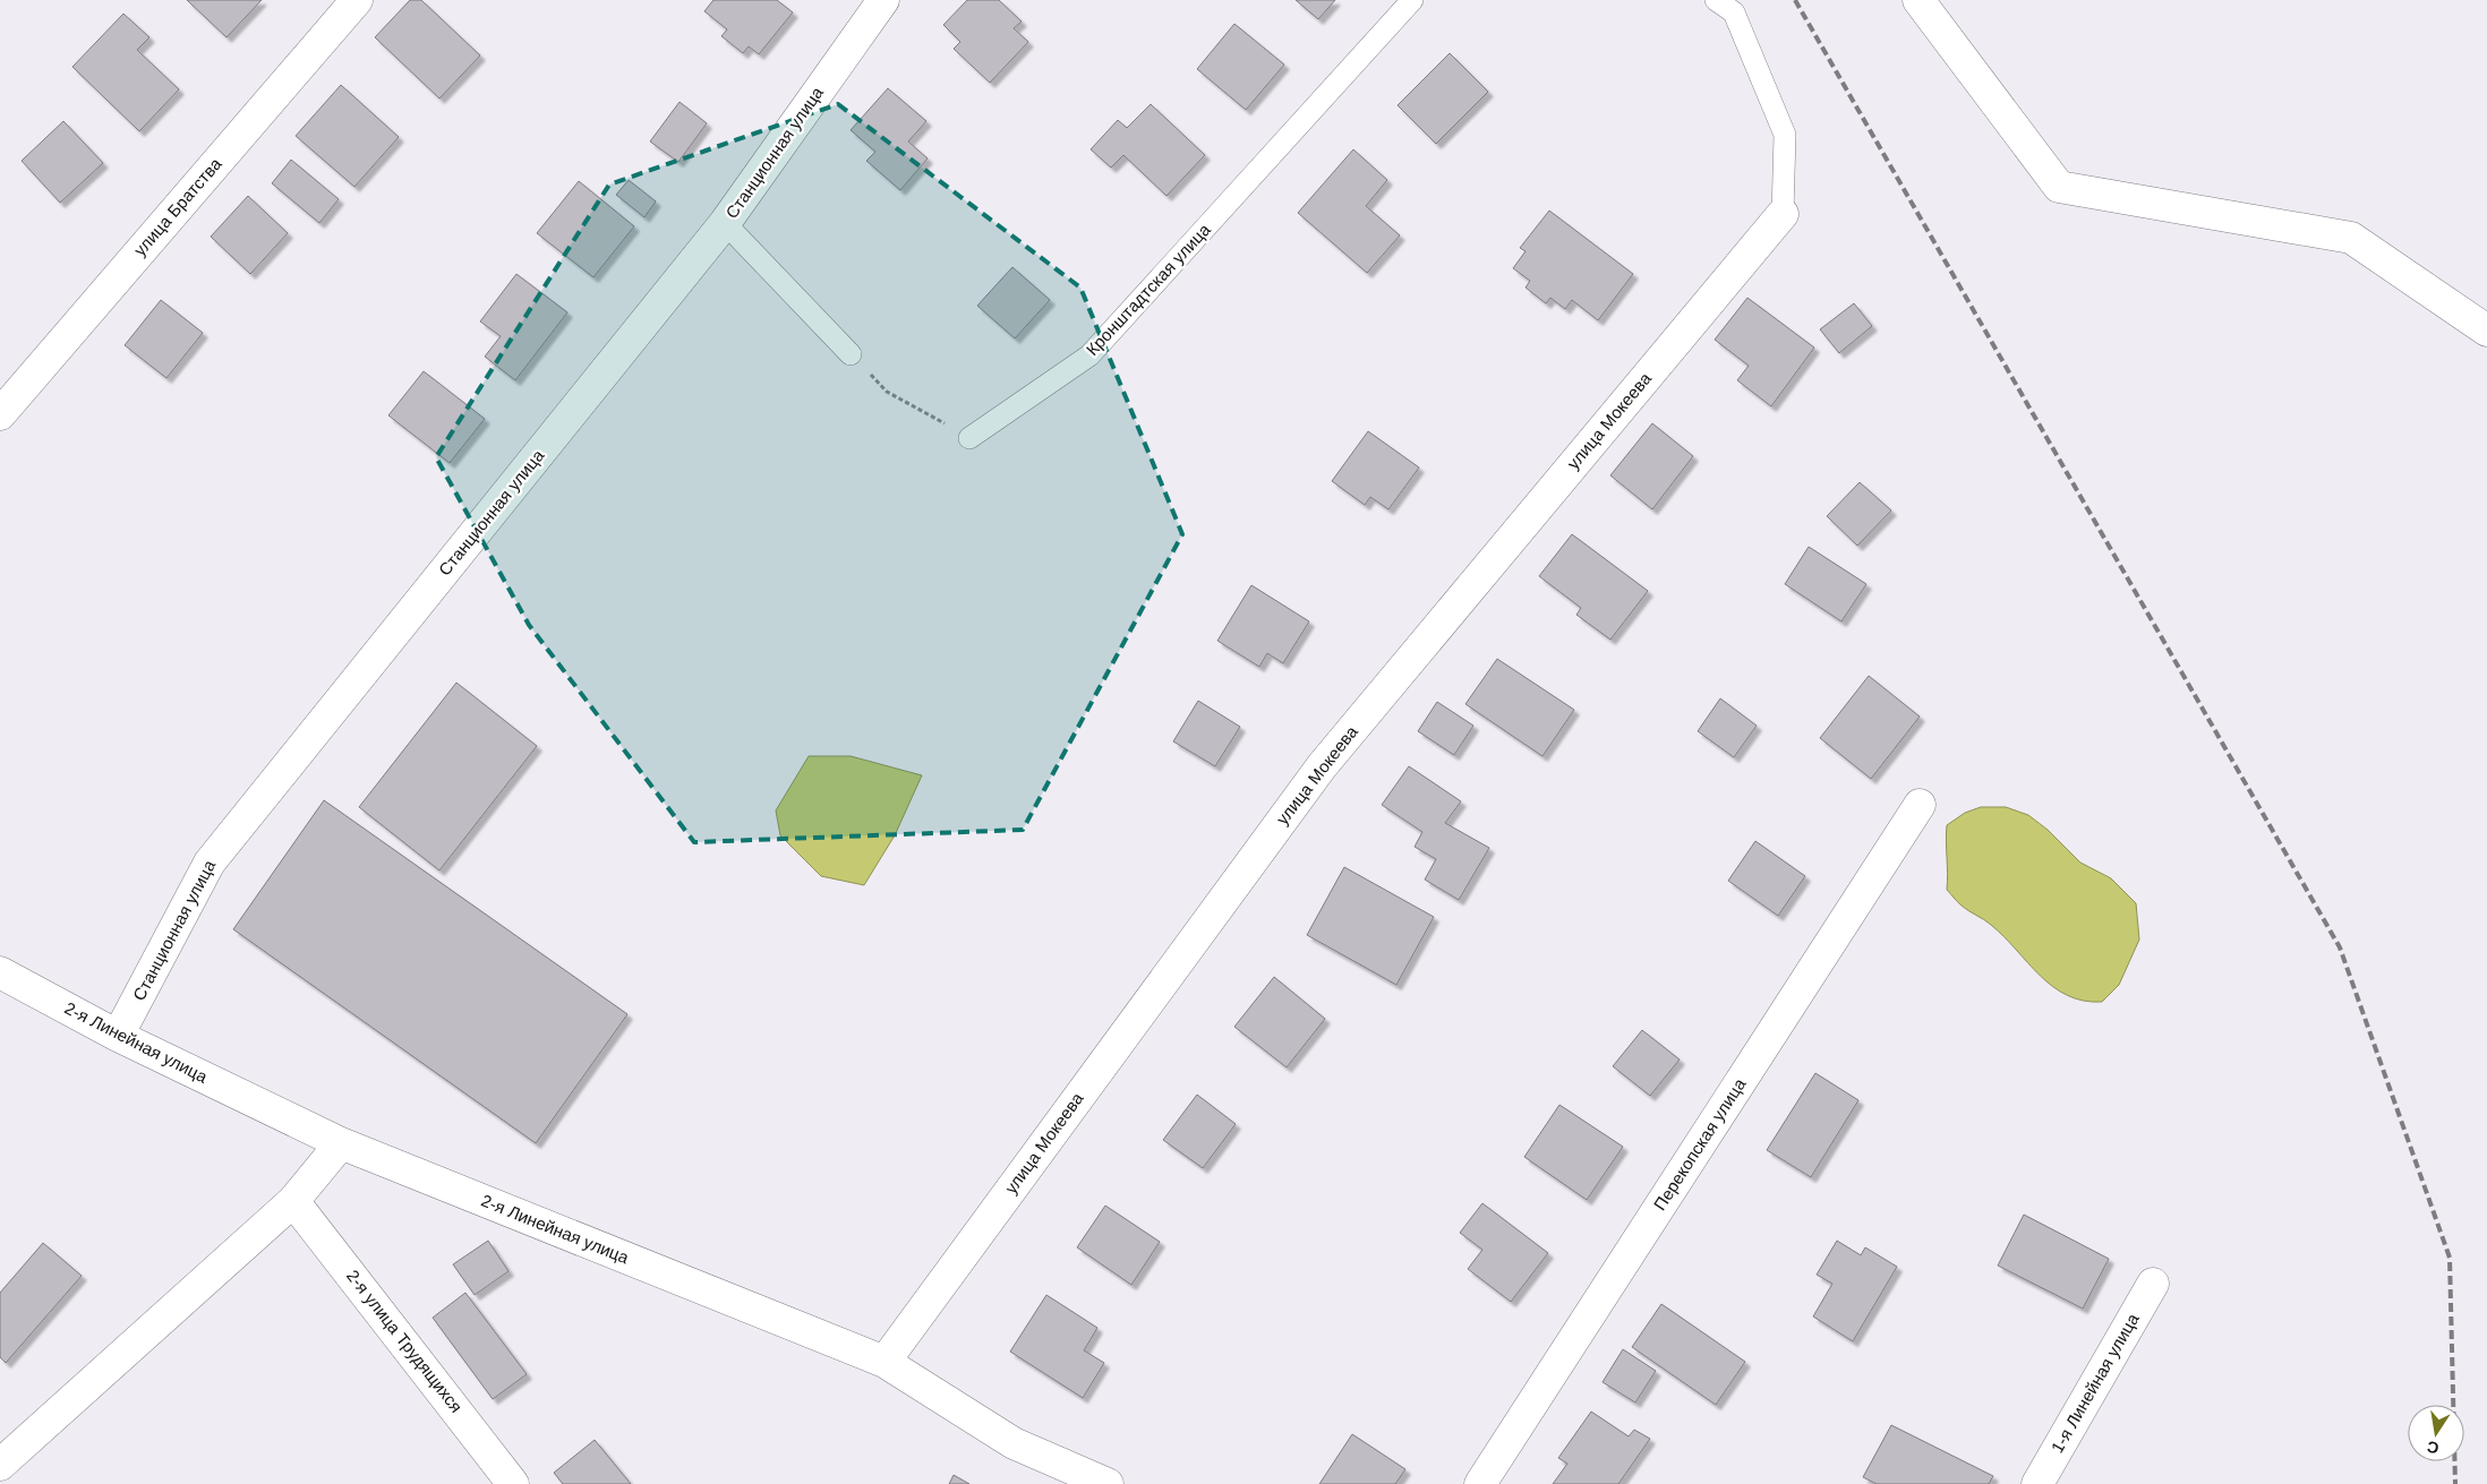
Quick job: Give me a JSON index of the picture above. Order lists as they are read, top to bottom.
{
  "streets": {
    "street": [
      "Станционная улица",
      "улица Братства",
      "улица Мокеева",
      "2-я Линейная улица",
      "Перекопская улица",
      "2-я улица Трудящихся",
      "1-я Линейная улица"
    ],
    "lane": ["Кронштадтская улица"]
  },
  "crossings": [
    ["Станционная улица", "2-я Линейная улица"],
    ["улица Мокеева", "2-я Линейная улица"]
  ],
  "north": "bottom"
}
